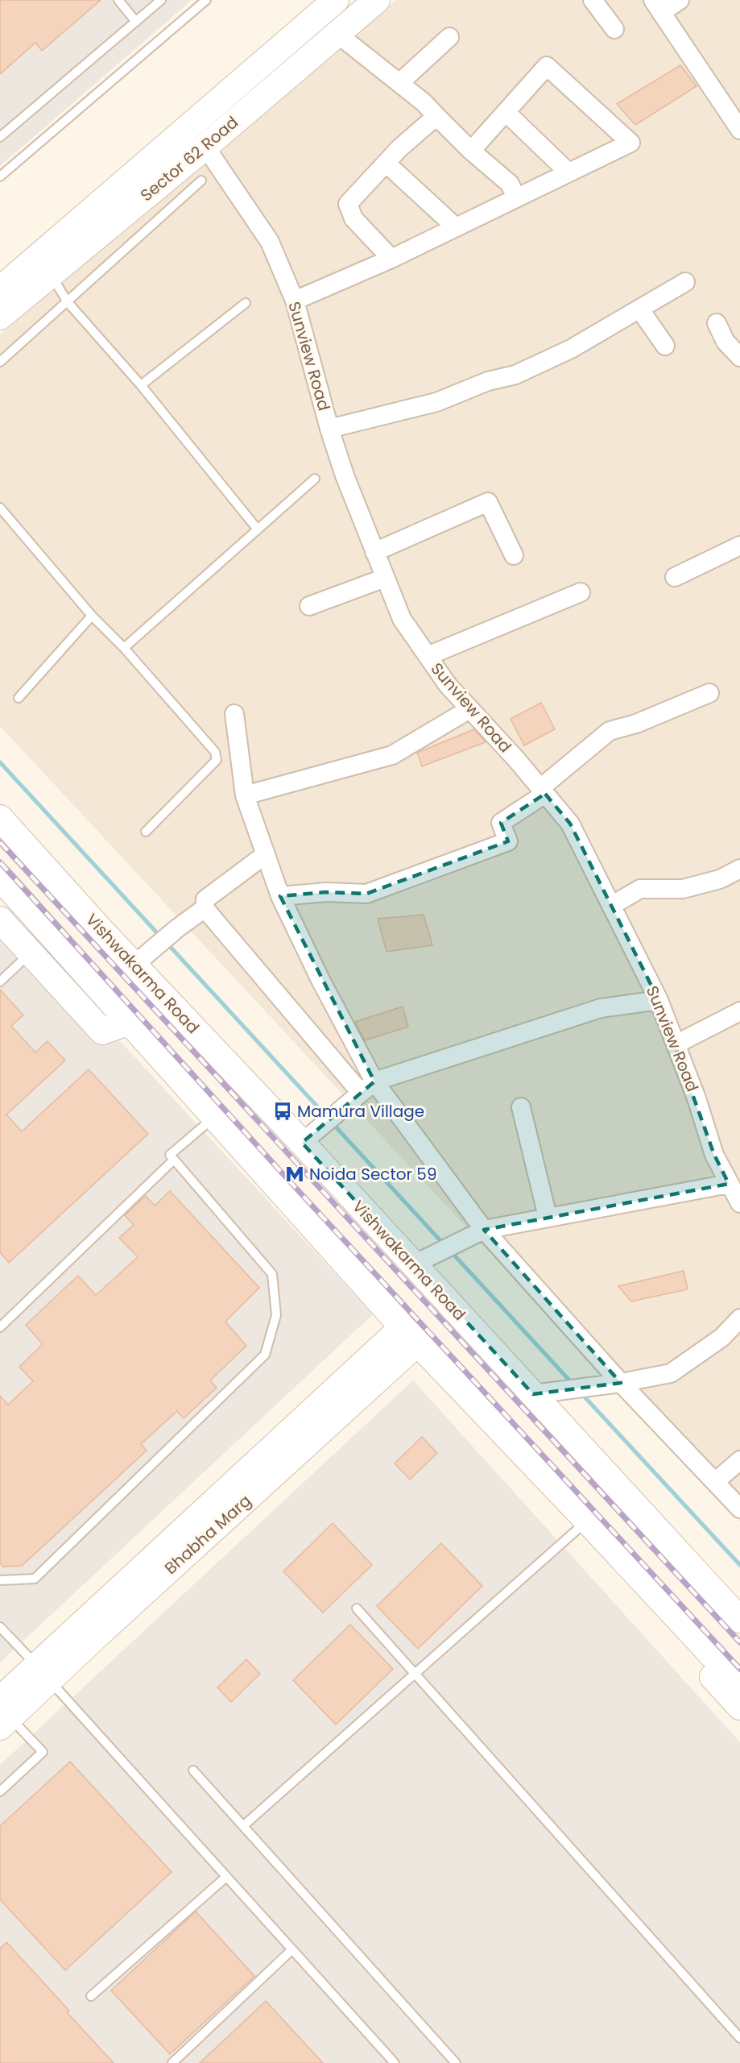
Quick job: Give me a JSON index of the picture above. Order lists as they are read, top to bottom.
{
  "streets": {
    "main road": ["Sector 62 Road", "Vishwakarma Road", "Bhabha Marg"],
    "street": ["Sunview Road"]
  },
  "crossings": [
    ["Sector 62 Road", "Sunview Road"]
  ],
  "places": {
    "bus stop": ["Mamura Village"],
    "metro station": ["Noida Sector 59"]
  }
}
